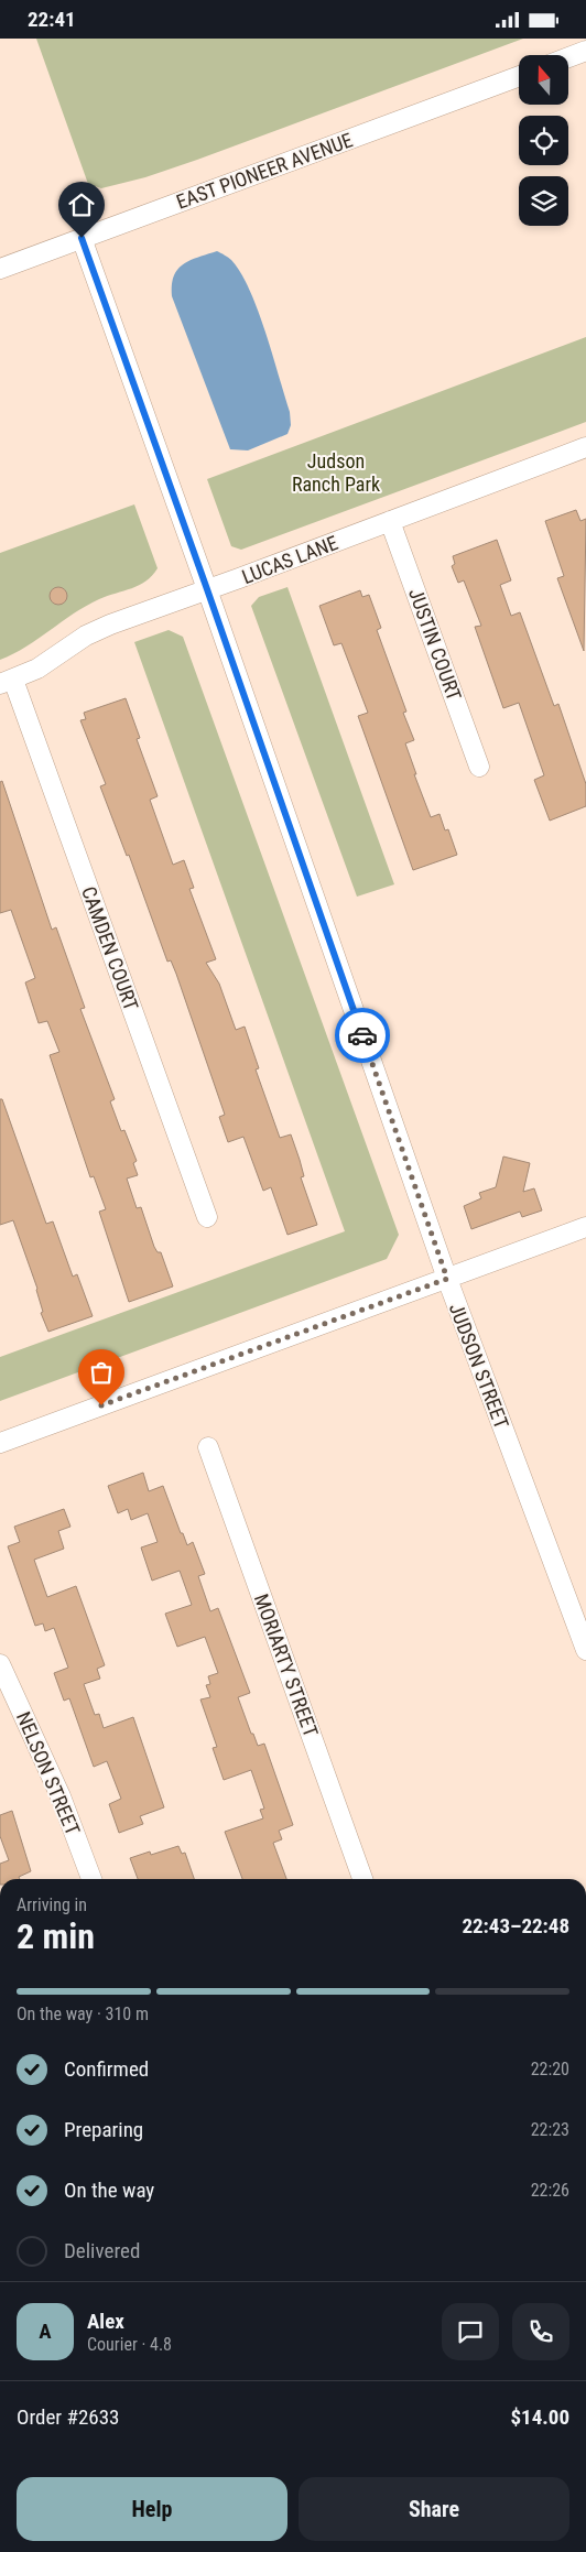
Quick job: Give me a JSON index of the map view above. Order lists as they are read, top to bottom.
{
  "streets": {
    "street": [
      "EAST PIONEER AVENUE",
      "LUCAS LANE",
      "JUSTIN COURT",
      "CAMDEN COURT",
      "JUDSON STREET",
      "MORIARTY STREET",
      "NELSON STREET"
    ]
  },
  "crossings": [
    ["EAST PIONEER AVENUE", "JUDSON STREET"],
    ["LUCAS LANE", "JUSTIN COURT"],
    ["LUCAS LANE", "CAMDEN COURT"],
    ["LUCAS LANE", "JUDSON STREET"]
  ],
  "parks": ["Judson Ranch Park"],
  "north": "top",
  "page": {
    "status": "22:41",
    "heading": ["2 min", "Arriving in", "22:43–22:48"],
    "panel": [
      "Alex",
      "Courier · 4.8",
      "Order #2633",
      "$14.00"
    ],
    "bar": "On the way · 310 m",
    "list": [
      ["Confirmed", "22:20"],
      ["Preparing", "22:23"],
      ["On the way", "22:26"],
      "Delivered"
    ],
    "round": "A",
    "buttons": ["Help", "Share"]
  }
}
